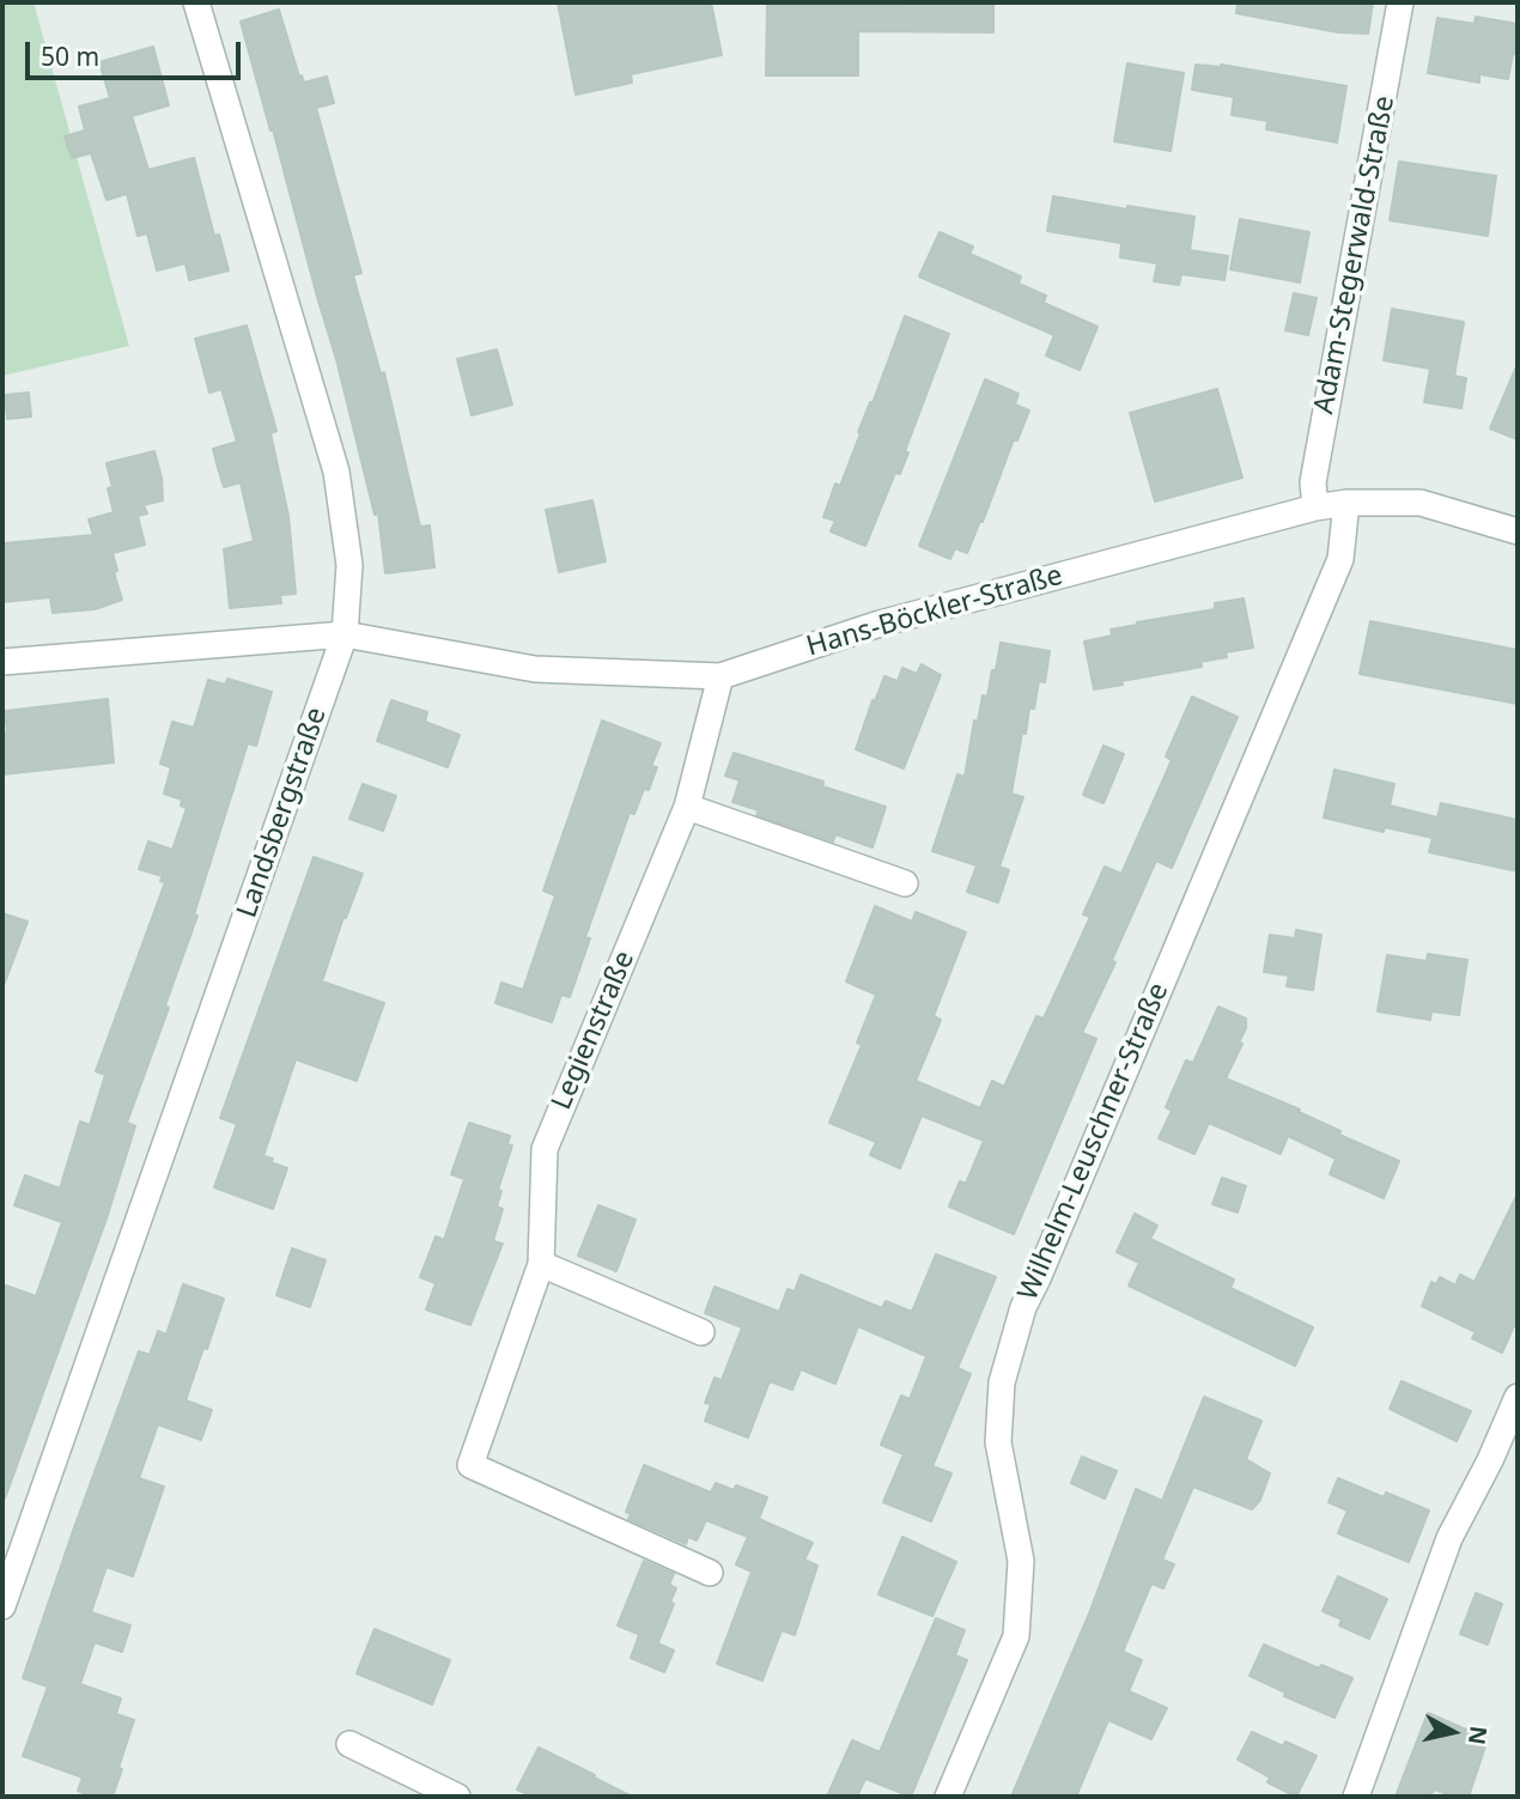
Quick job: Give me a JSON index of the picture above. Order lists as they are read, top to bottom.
{
  "streets": {
    "street": [
      "Adam-Stegerwald-Straße",
      "Hans-Böckler-Straße",
      "Landsbergstraße",
      "Legienstraße",
      "Wilhelm-Leuschner-Straße"
    ]
  },
  "crossings": [
    ["Adam-Stegerwald-Straße", "Hans-Böckler-Straße"],
    ["Hans-Böckler-Straße", "Landsbergstraße"],
    ["Hans-Böckler-Straße", "Legienstraße"],
    ["Hans-Böckler-Straße", "Wilhelm-Leuschner-Straße"]
  ],
  "scale_bar": "50 m",
  "north": "right"
}
